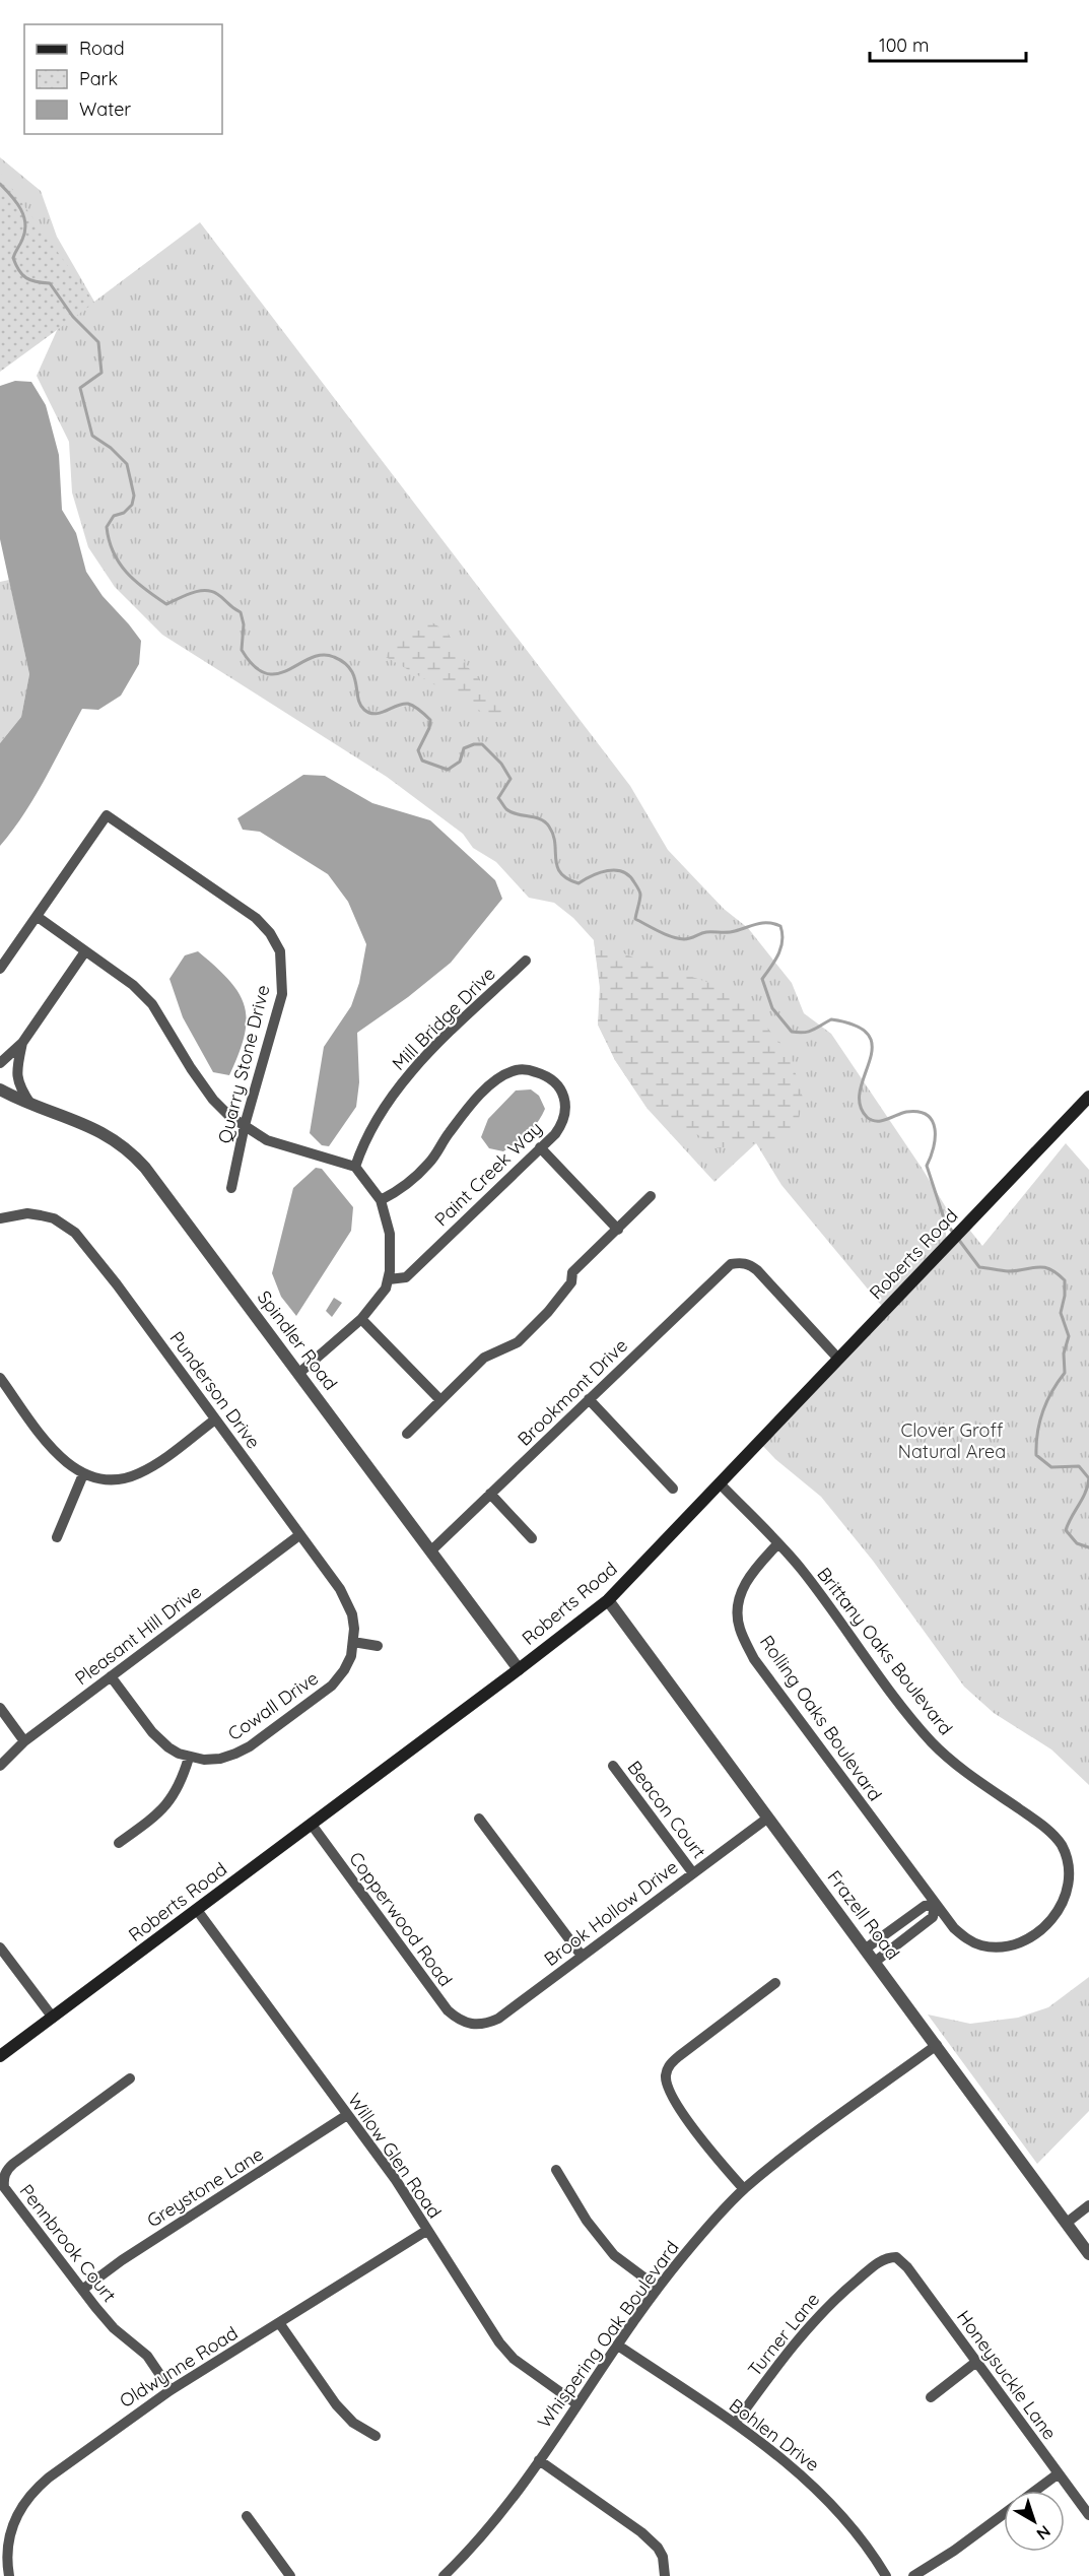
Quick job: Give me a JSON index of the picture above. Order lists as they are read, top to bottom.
{
  "streets": {
    "main road": ["Roberts Road"],
    "street": [
      "Mill Bridge Drive",
      "Quarry Stone Drive",
      "Paint Creek Way",
      "Spindler Road",
      "Punderson Drive",
      "Brookmont Drive",
      "Pleasant Hill Drive",
      "Brittany Oaks Boulevard",
      "Cowall Drive",
      "Rolling Oaks Boulevard",
      "Beacon Court",
      "Brook Hollow Drive",
      "Frazell Road",
      "Copperwood Road",
      "Willow Glen Road",
      "Greystone Lane",
      "Pennbrook Court",
      "Whispering Oak Boulevard",
      "Turner Lane",
      "Oldwynne Road",
      "Honeysuckle Lane",
      "Bohlen Drive"
    ]
  },
  "crossings": [
    ["Roberts Road", "Spindler Road"],
    ["Roberts Road", "Brookmont Drive"],
    ["Roberts Road", "Brittany Oaks Boulevard"],
    ["Roberts Road", "Frazell Road"],
    ["Roberts Road", "Copperwood Road"],
    ["Roberts Road", "Willow Glen Road"],
    ["Spindler Road", "Brookmont Drive"],
    ["Punderson Drive", "Pleasant Hill Drive"],
    ["Punderson Drive", "Cowall Drive"],
    ["Pleasant Hill Drive", "Cowall Drive"],
    ["Brittany Oaks Boulevard", "Rolling Oaks Boulevard"],
    ["Beacon Court", "Brook Hollow Drive"],
    ["Brook Hollow Drive", "Frazell Road"],
    ["Brook Hollow Drive", "Copperwood Road"],
    ["Frazell Road", "Whispering Oak Boulevard"],
    ["Willow Glen Road", "Greystone Lane"],
    ["Willow Glen Road", "Whispering Oak Boulevard"],
    ["Willow Glen Road", "Oldwynne Road"],
    ["Greystone Lane", "Pennbrook Court"],
    ["Pennbrook Court", "Oldwynne Road"],
    ["Whispering Oak Boulevard", "Bohlen Drive"],
    ["Turner Lane", "Honeysuckle Lane"],
    ["Turner Lane", "Bohlen Drive"]
  ],
  "parks": ["Clover Groff Natural Area"],
  "legend": ["Road", "Park", "Water"],
  "scale_bar": "100 m",
  "north": "bottom right"
}
